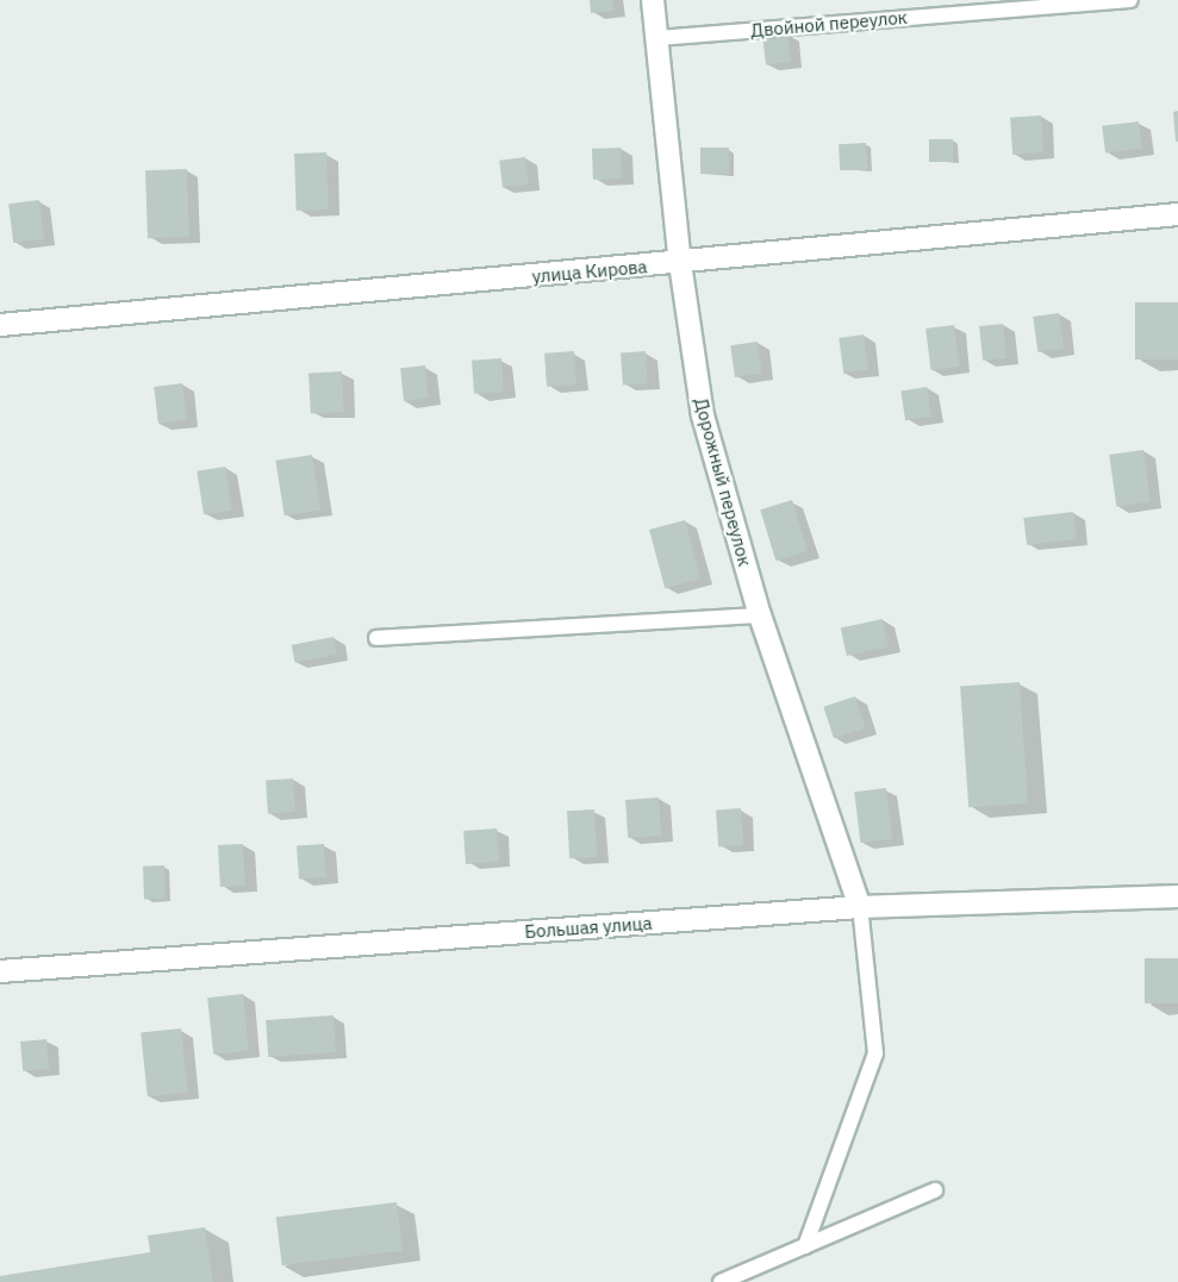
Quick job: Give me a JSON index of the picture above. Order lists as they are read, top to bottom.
{
  "streets": {
    "street": ["улица Кирова", "Дорожный переулок", "Большая улица"],
    "lane": ["Двойной переулок"]
  },
  "crossings": [
    ["Двойной переулок", "Дорожный переулок"],
    ["улица Кирова", "Дорожный переулок"],
    ["Дорожный переулок", "Большая улица"]
  ]
}
